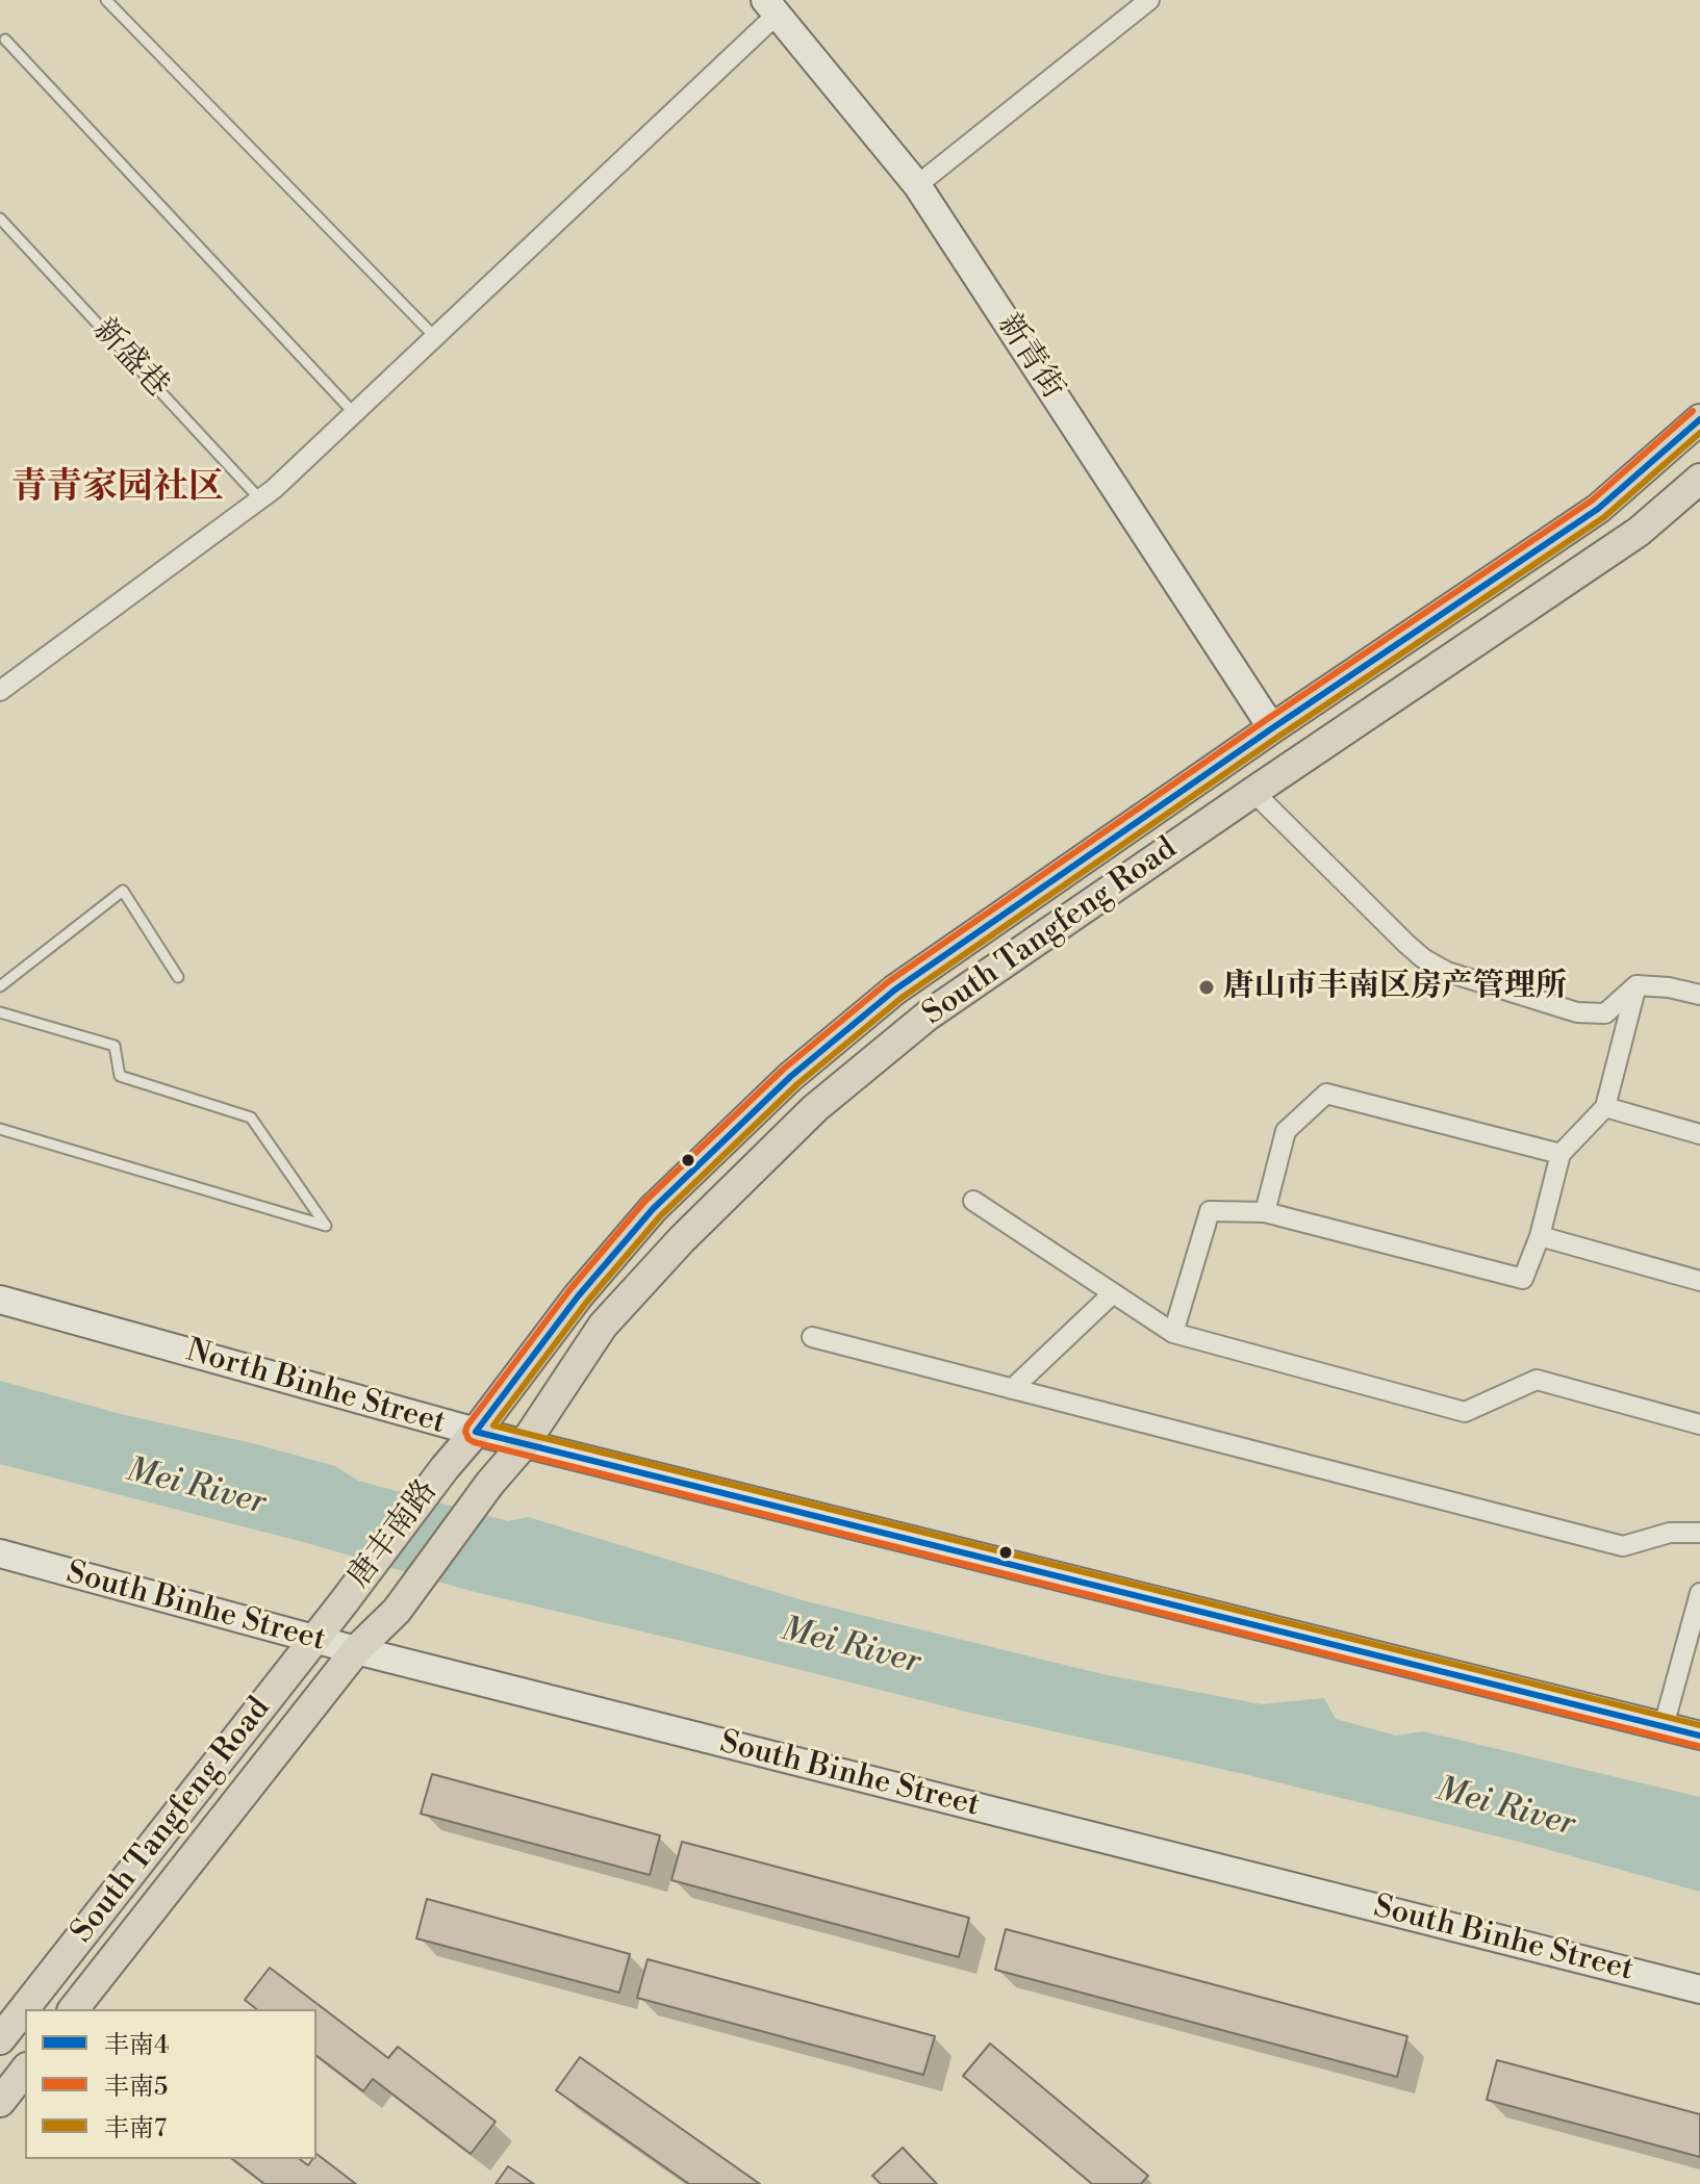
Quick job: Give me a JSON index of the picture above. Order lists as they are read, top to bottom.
{
  "streets": {
    "main road": ["South Tangfeng Road", "唐丰南路"],
    "street": ["新青街", "North Binhe Street", "South Binhe Street"],
    "lane": ["新盛巷"]
  },
  "crossings": [
    ["新青街", "South Tangfeng Road"],
    ["South Tangfeng Road", "North Binhe Street"],
    ["South Tangfeng Road", "唐丰南路"],
    ["South Tangfeng Road", "South Binhe Street"]
  ],
  "districts": ["青青家园社区"],
  "water": ["Mei River"],
  "places": ["唐山市丰南区房产管理所"],
  "lines": ["transit line 丰南5", "transit line 丰南4", "transit line 丰南7"],
  "legend": ["丰南4", "丰南5", "丰南7"]
}
